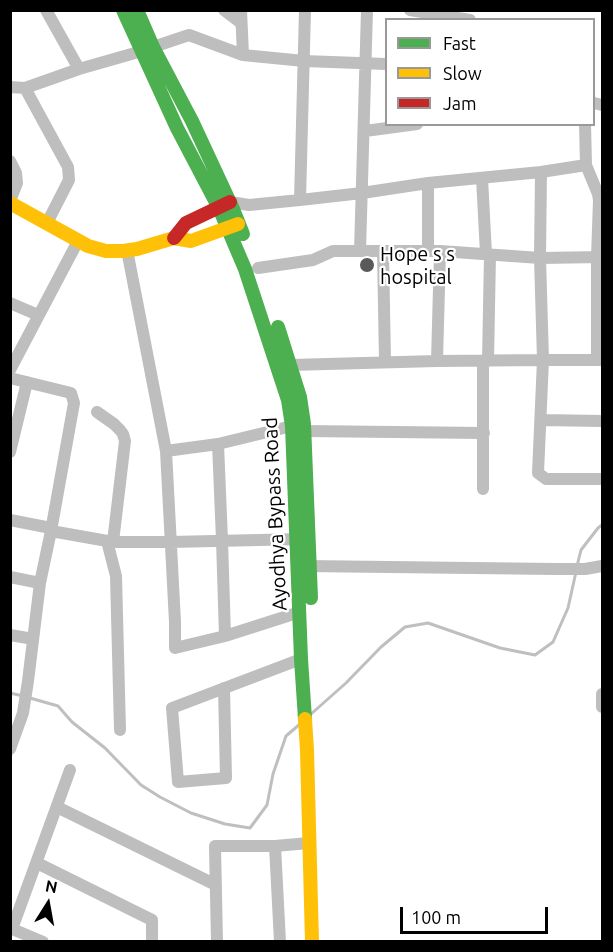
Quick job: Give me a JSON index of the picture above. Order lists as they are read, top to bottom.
{
  "streets": {
    "main road": ["Ayodhya Bypass Road"]
  },
  "places": ["Hope s s hospital"],
  "legend": ["Fast", "Slow", "Jam"],
  "scale_bar": "100 m",
  "north": "top"
}
